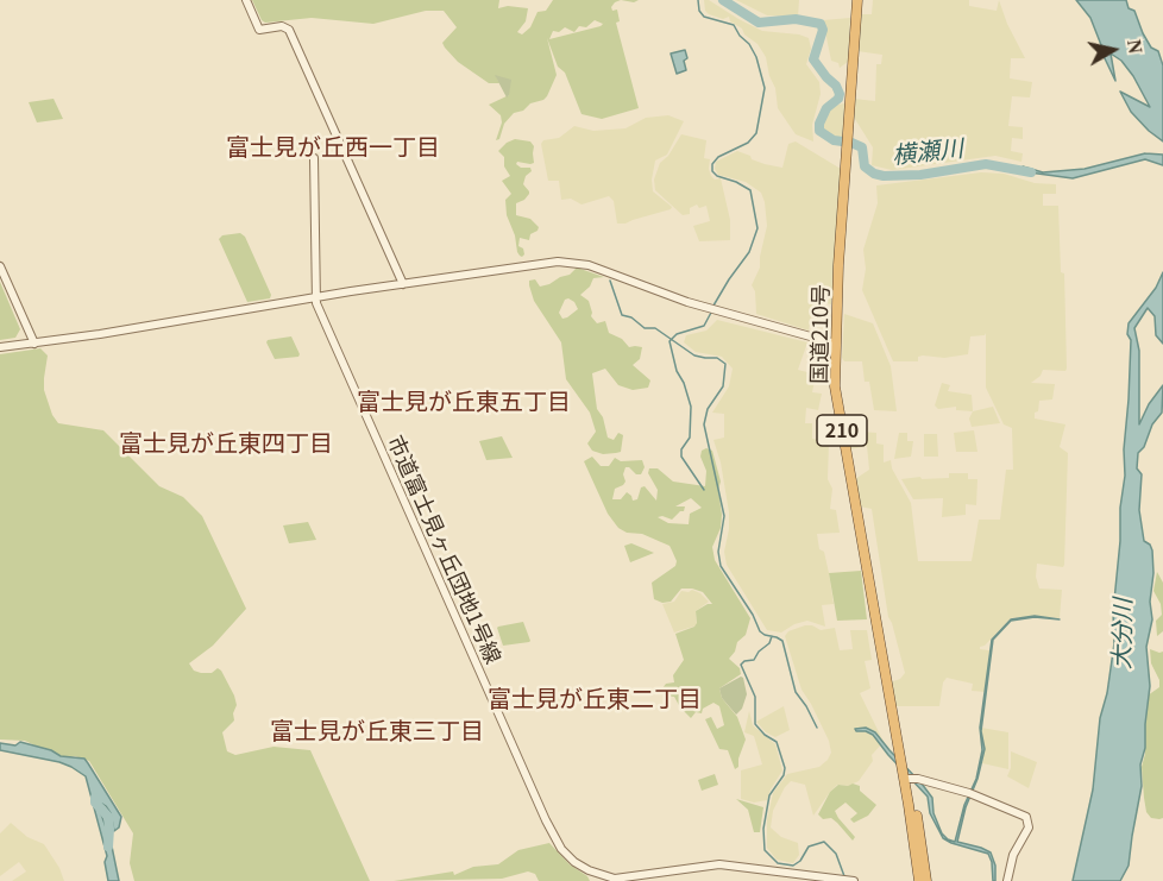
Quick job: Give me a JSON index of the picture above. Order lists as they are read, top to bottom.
{
  "streets": {
    "highway": ["国道210号", "210"],
    "street": ["市道富士見ヶ丘団地1号線"]
  },
  "districts": [
    "富士見が丘西一丁目",
    "富士見が丘東五丁目",
    "富士見が丘東四丁目",
    "富士見が丘東二丁目",
    "富士見が丘東三丁目"
  ],
  "water": ["横瀬川", "大分川"],
  "north": "right"
}
